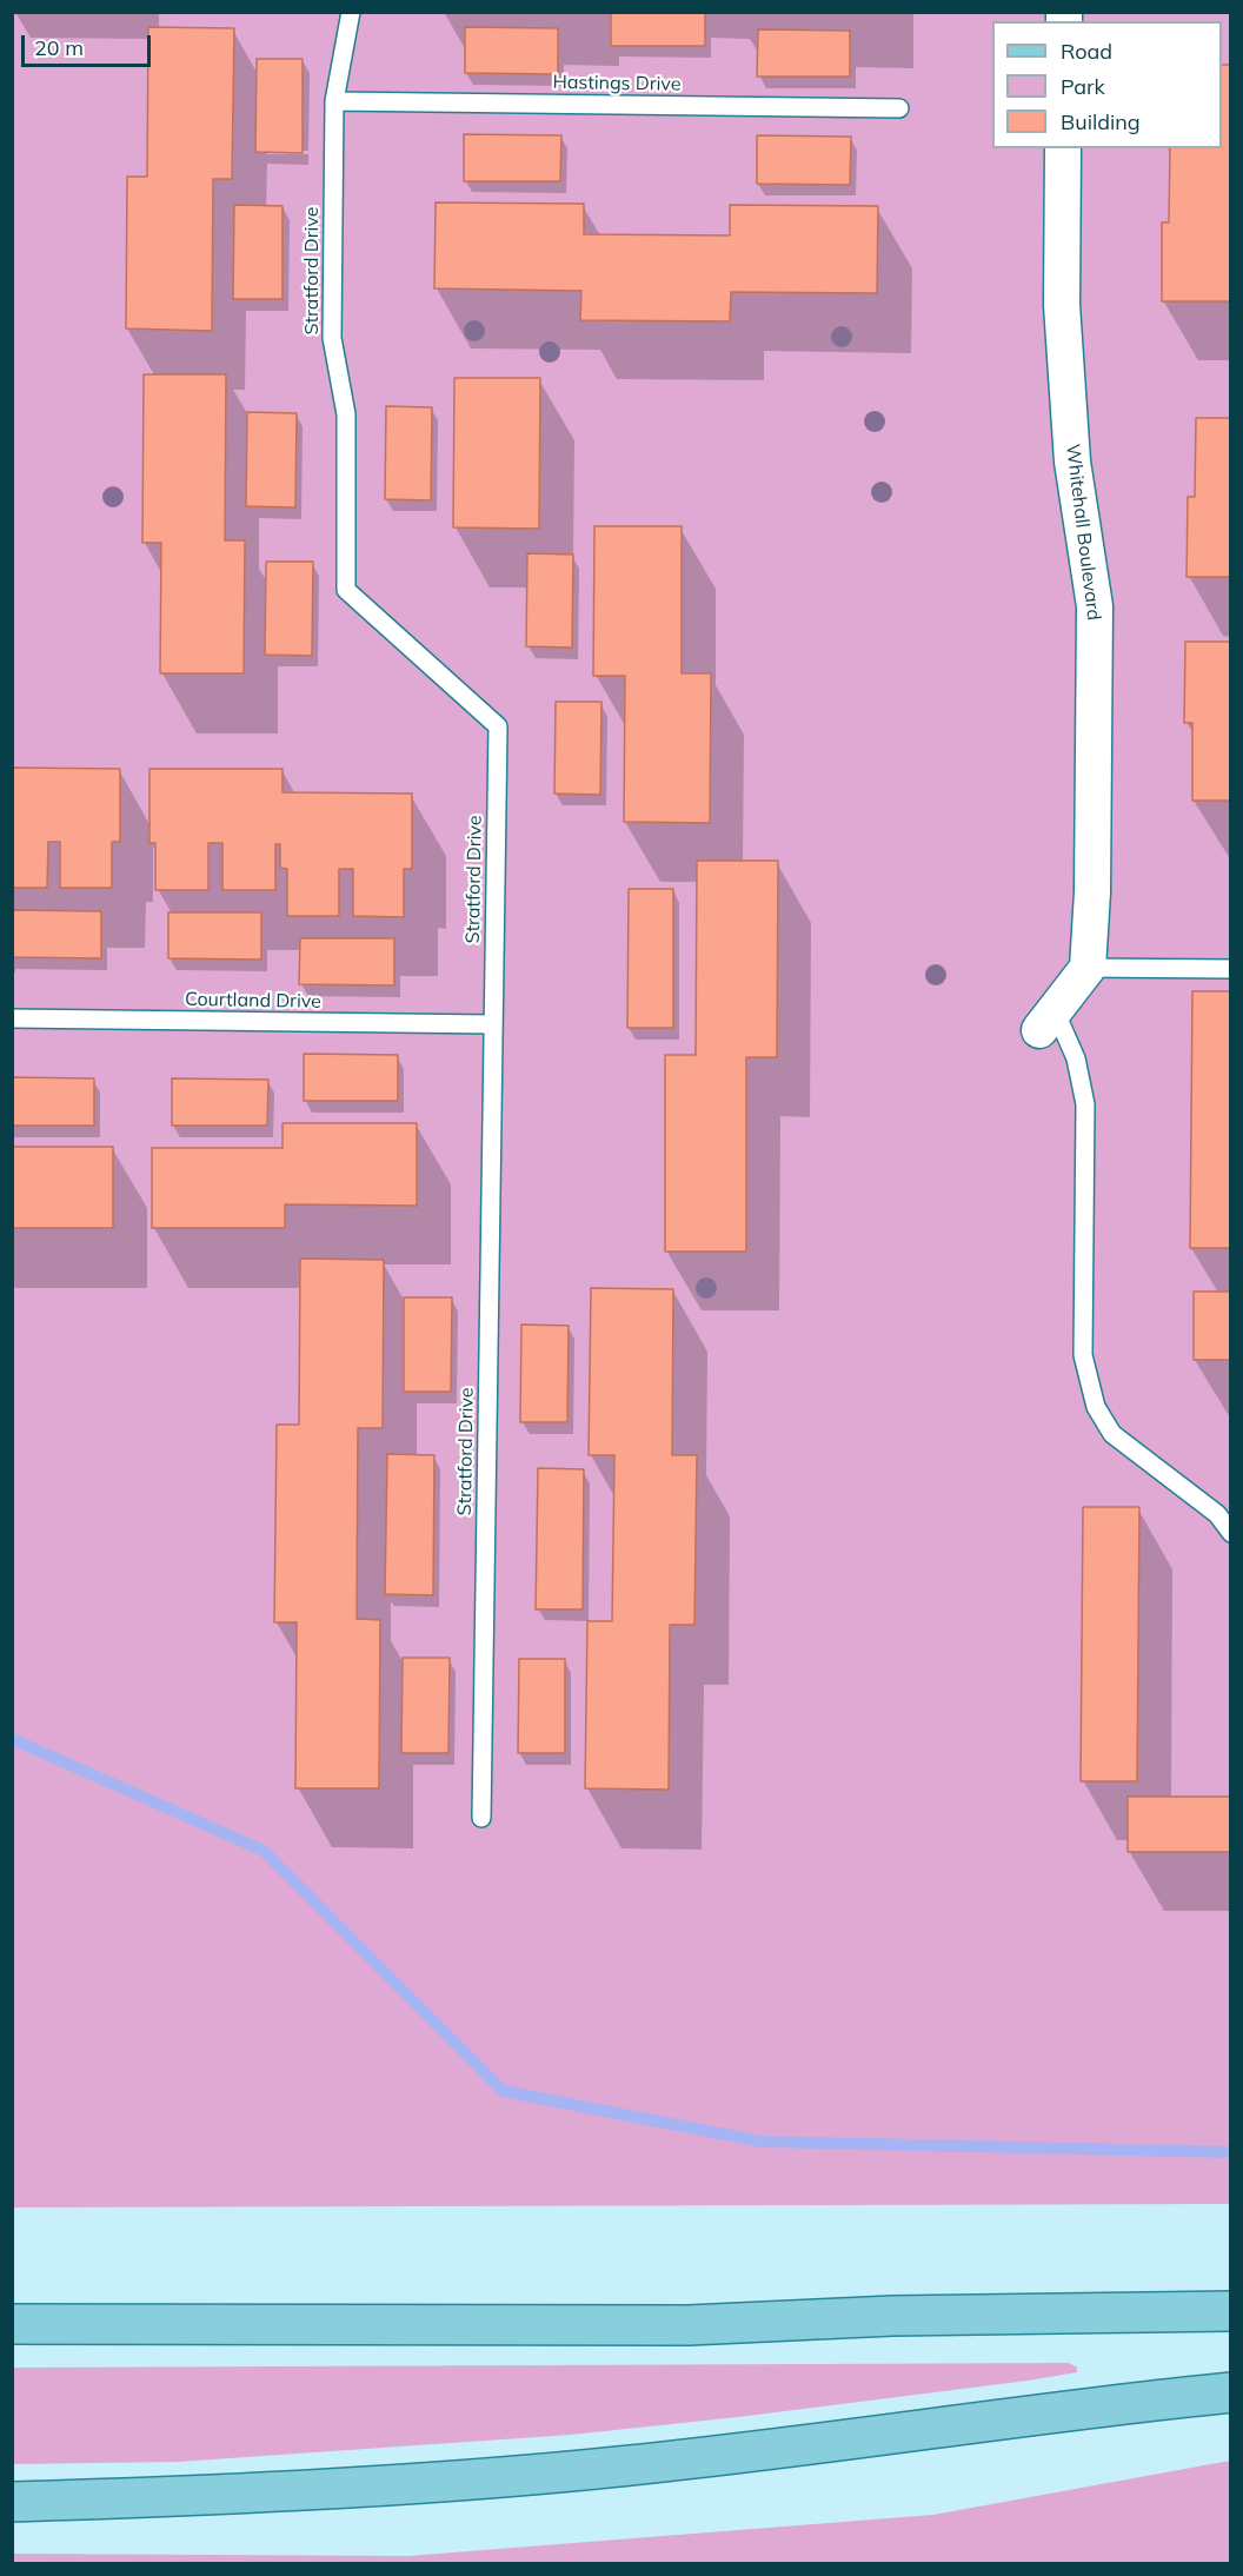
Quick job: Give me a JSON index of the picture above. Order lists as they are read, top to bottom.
{
  "streets": {
    "street": ["Whitehall Boulevard"],
    "lane": ["Hastings Drive", "Stratford Drive", "Courtland Drive"]
  },
  "crossings": [
    ["Hastings Drive", "Stratford Drive"],
    ["Stratford Drive", "Courtland Drive"]
  ],
  "legend": ["Road", "Park", "Building"],
  "scale_bar": "20 m"
}
